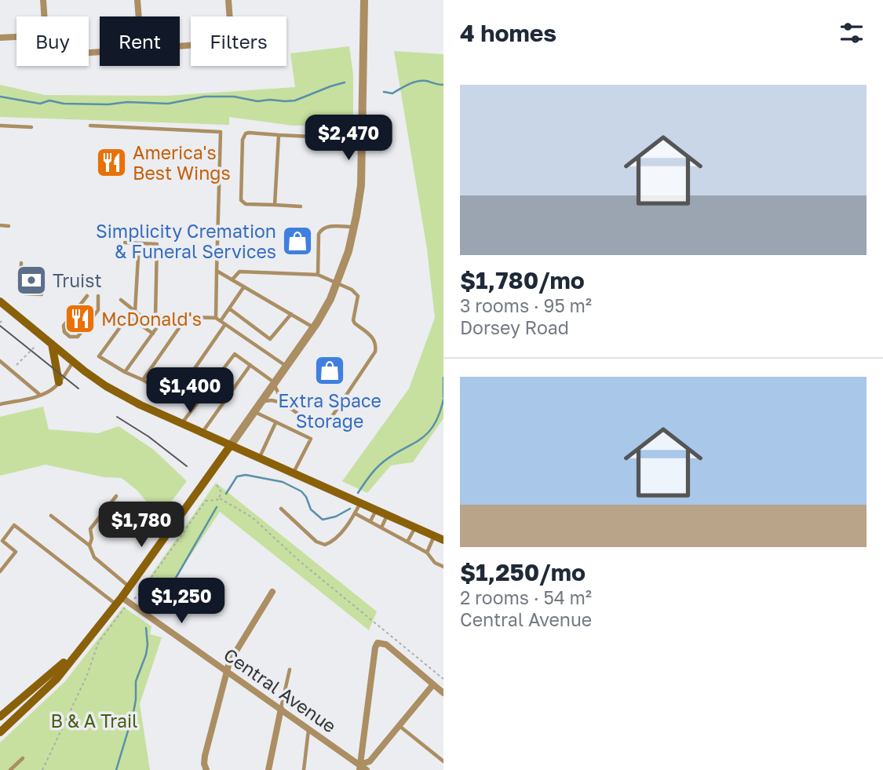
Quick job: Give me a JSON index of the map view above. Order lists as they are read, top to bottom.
{
  "streets": {
    "street": ["Central Avenue"]
  },
  "parks": ["B & A Trail"],
  "places": {
    "restaurant": ["America's Best Wings", "McDonald's"],
    "shop": ["Simplicity Cremation & Funeral Services", "Extra Space Storage"],
    "bank": ["Truist"]
  },
  "page": {
    "heading": "4 homes",
    "chip": ["Buy", "Rent", "Filters"],
    "list": [
      {
        "name": "$1,780/mo",
        "note": "3 rooms · 95 m² · Dorsey Road"
      },
      {
        "name": "$1,250/mo",
        "note": "2 rooms · 54 m² · Central Avenue"
      }
    ],
    "price": [
      "$2,470",
      "$1,400",
      "$1,780",
      "$1,250"
    ]
  }
}
